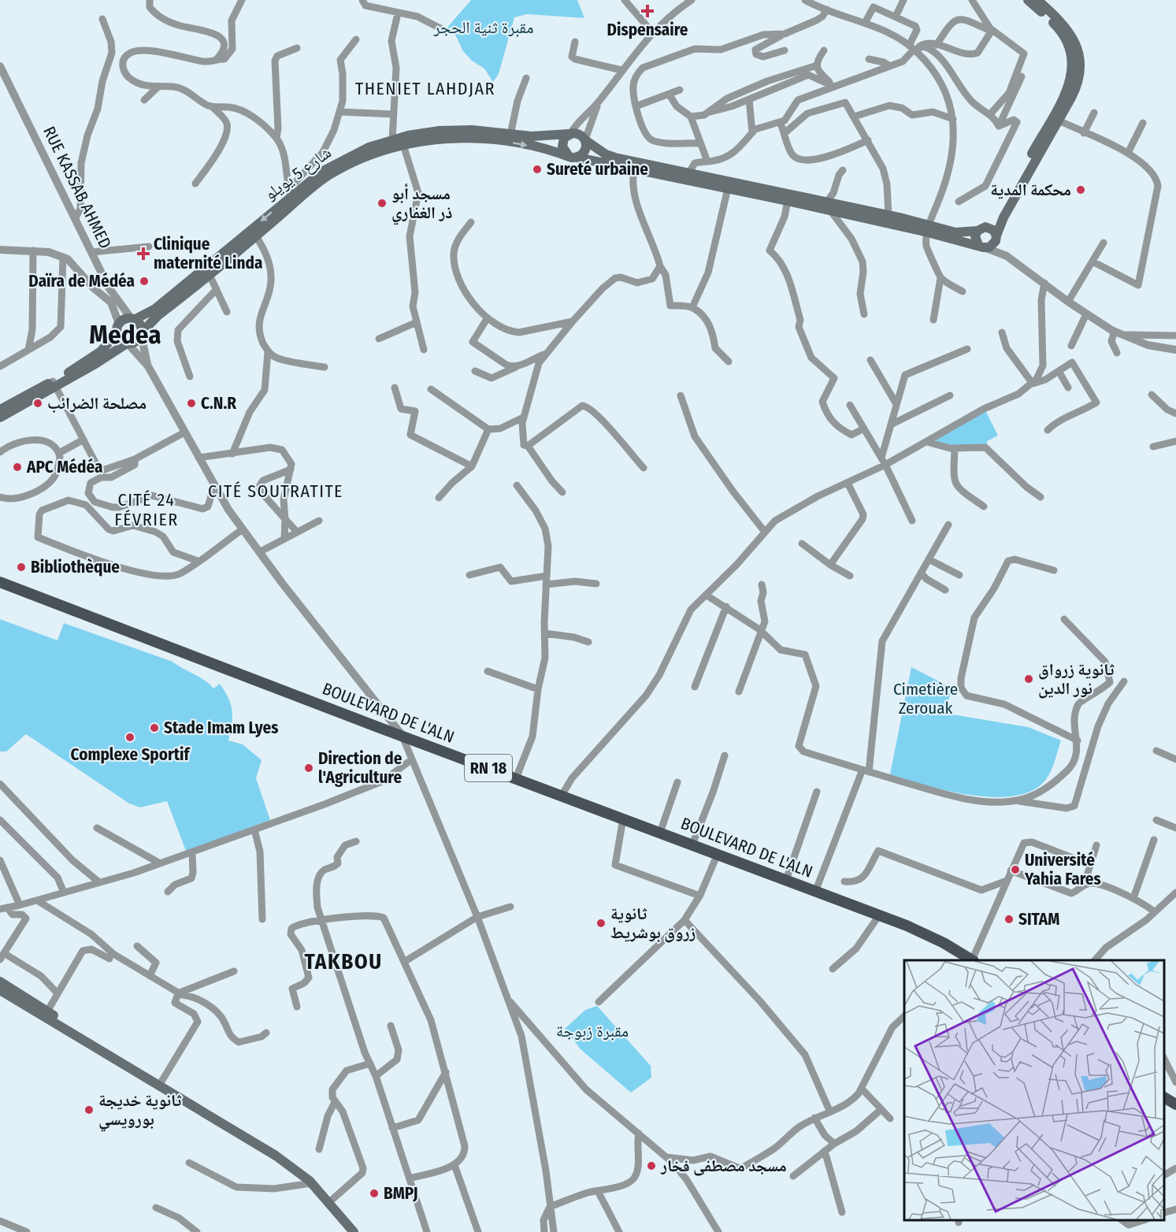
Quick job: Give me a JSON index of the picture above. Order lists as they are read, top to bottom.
{
  "streets": {
    "main road": ["شارع 5 يويلو", "BOULEVARD DE L'ALN", "RN 18"],
    "street": ["RUE KASSAB AHMED"]
  },
  "crossings": [
    ["شارع 5 يويلو", "RUE KASSAB AHMED"]
  ],
  "districts": [
    "THENIET LAHDJAR",
    "Medea",
    "CITÉ SOUTRATITE",
    "CITÉ 24 FÉVRIER",
    "TAKBOU"
  ],
  "parks": ["مقبرة ثنية الحجر", "Cimetière Zerouak", "مقبرة زبوجة"],
  "places": {
    "health": ["Dispensaire", "Clinique maternité Linda"],
    "other": [
      "Sureté urbaine",
      "محكمة المدية",
      "مسجد أبو ذر الغفاري",
      "Daïra de Médéa",
      "مصلحة الضرائب",
      "C.N.R",
      "APC Médéa",
      "Bibliothèque",
      "ثانوية زرواق نور الدين",
      "Stade Imam Lyes",
      "Complexe Sportif",
      "Direction de l'Agriculture",
      "Université Yahia Fares",
      "SITAM",
      "ثانوية زروق بوشريط",
      "ثانوية خديجة بورويسي",
      "مسجد مصطفى فخار",
      "BMPJ"
    ]
  }
}
